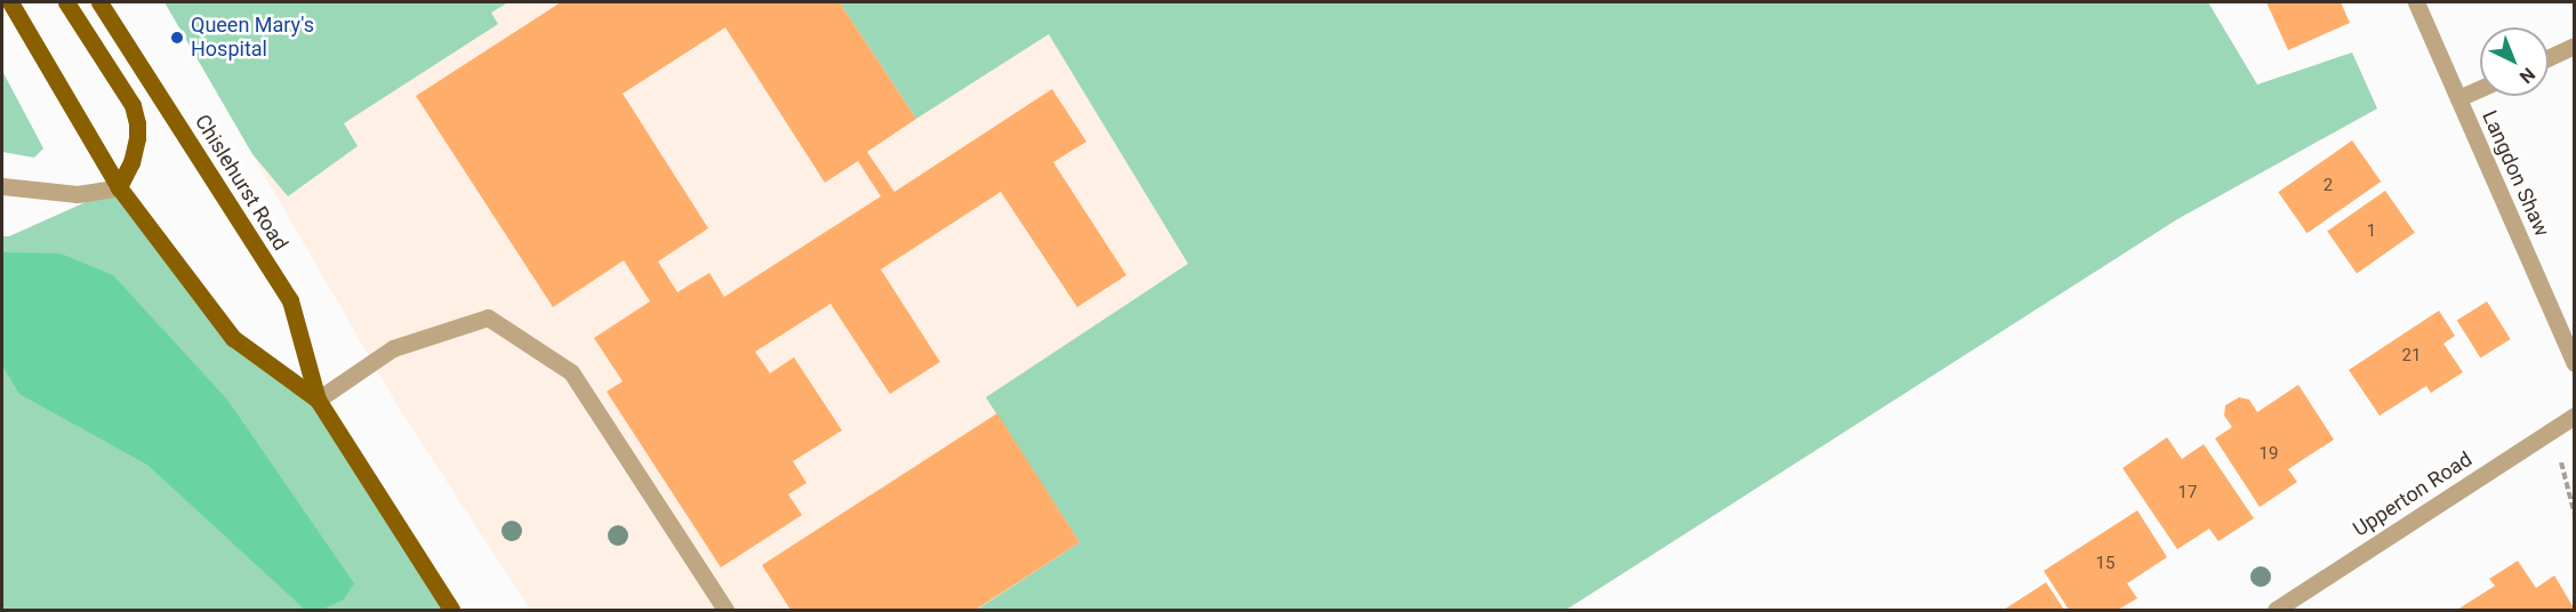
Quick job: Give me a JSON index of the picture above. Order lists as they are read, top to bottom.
{
  "streets": {
    "main road": ["Chislehurst Road"],
    "street": ["Langdon Shaw", "Upperton Road"]
  },
  "places": ["Queen Mary's Hospital"],
  "house_numbers": [
    "2",
    "1",
    "21",
    "19",
    "17",
    "15"
  ],
  "north": "bottom right"
}
